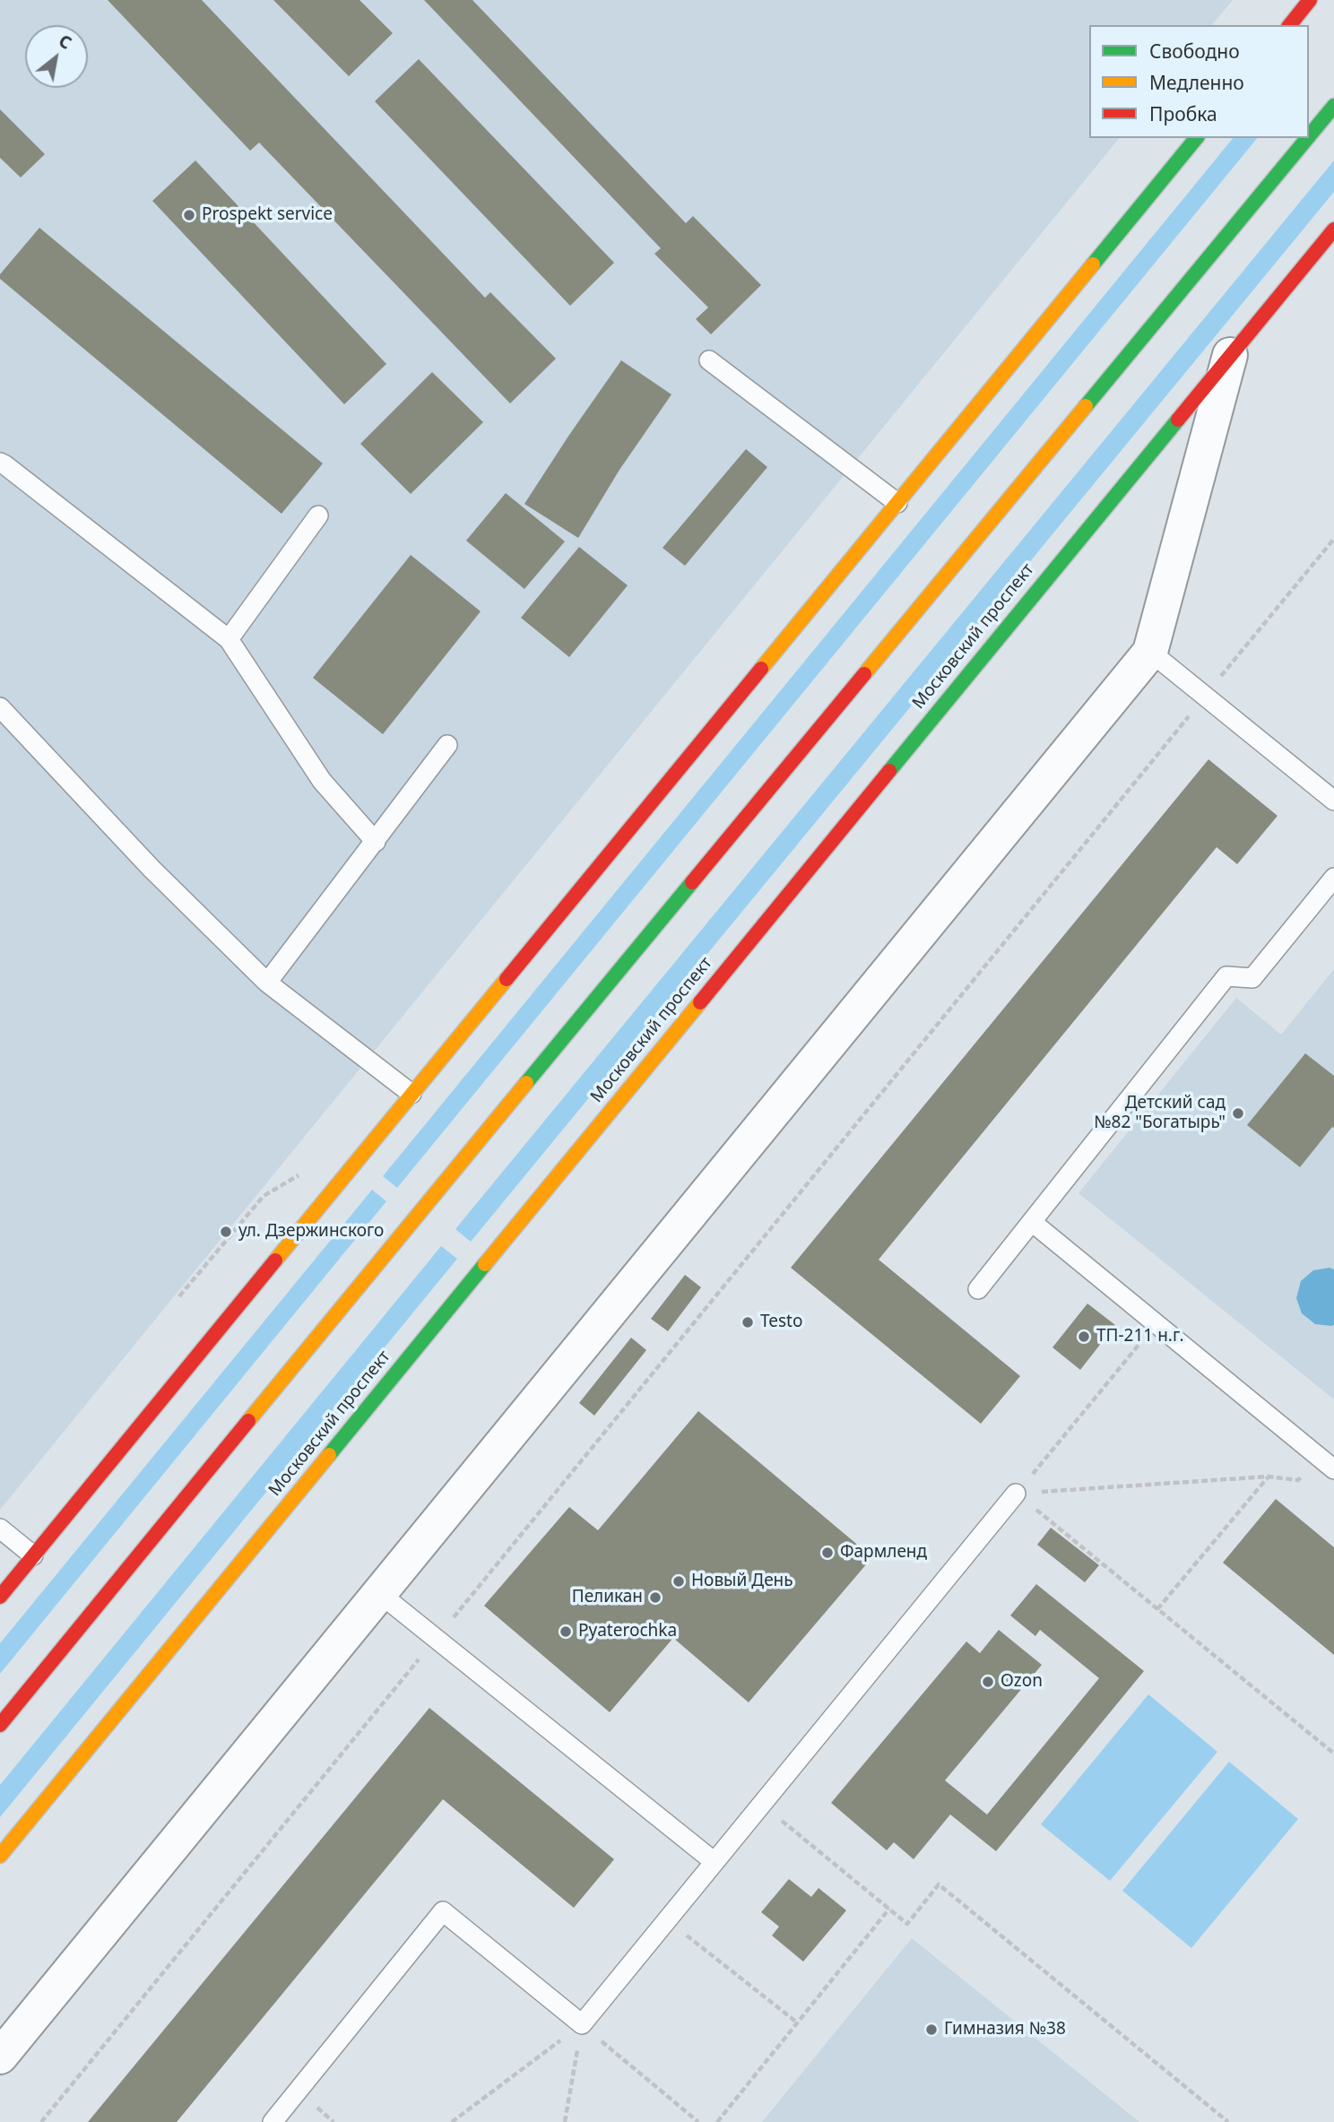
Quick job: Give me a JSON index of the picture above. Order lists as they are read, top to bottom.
{
  "streets": {
    "main road": ["Московский проспект"]
  },
  "places": [
    "Prospekt service",
    "Детский сад №82 \"Богатырь\"",
    "ул. Дзержинского",
    "Testo",
    "ТП-211 н.г.",
    "Фармленд",
    "Новый День",
    "Пеликан",
    "Pyaterochka",
    "Ozon",
    "Гимназия №38"
  ],
  "legend": ["Свободно", "Медленно", "Пробка"],
  "north": "top right"
}
